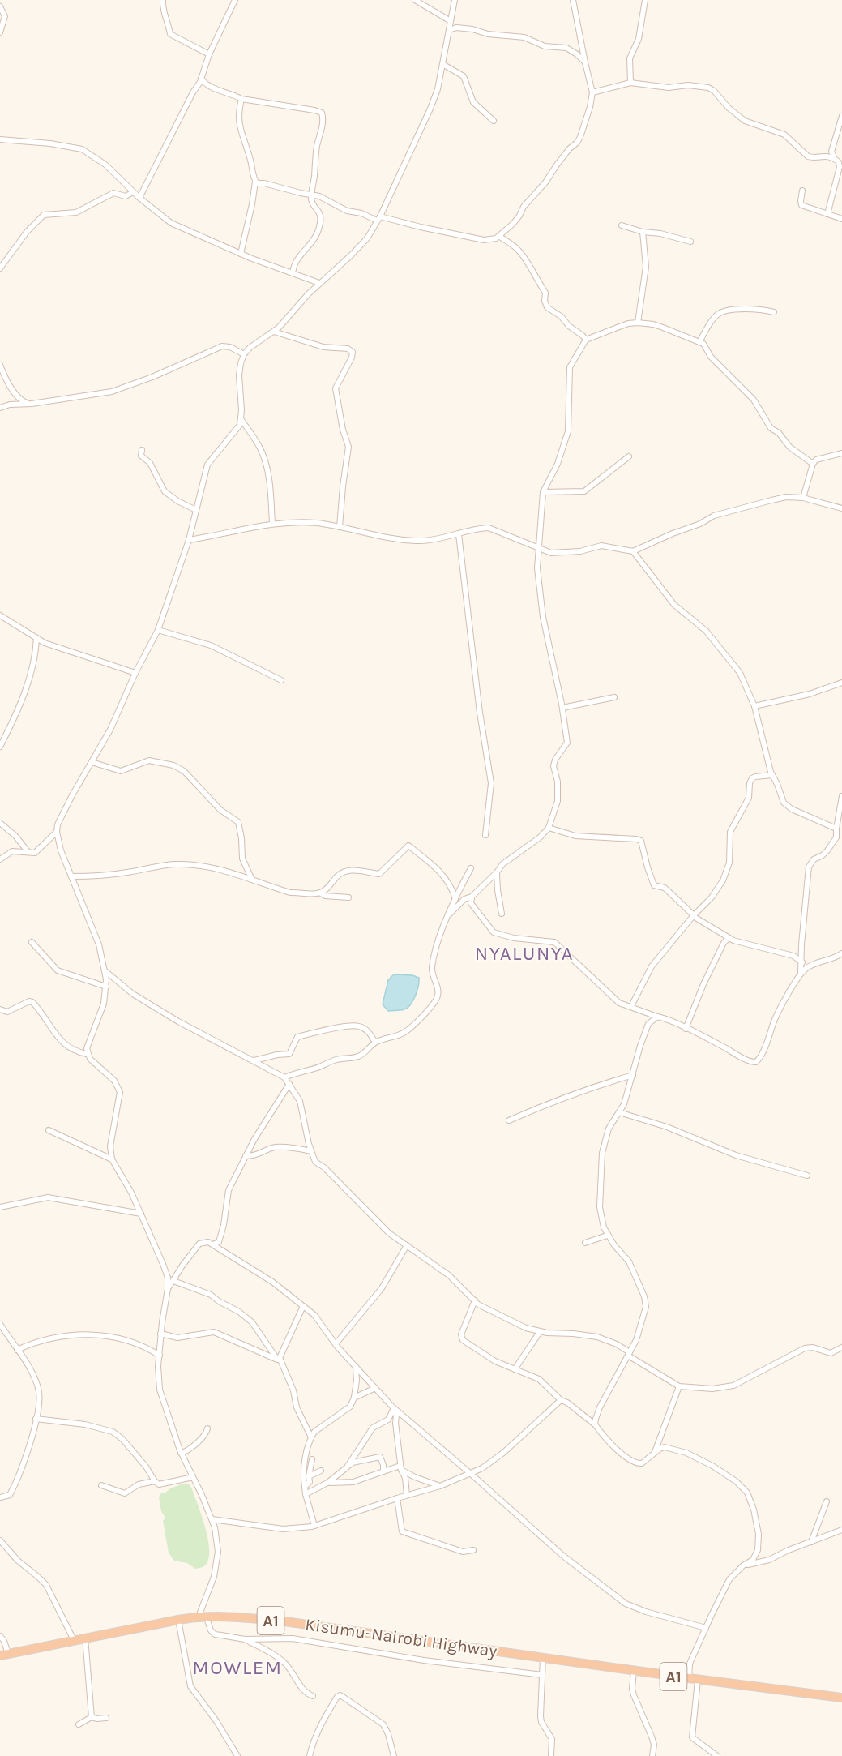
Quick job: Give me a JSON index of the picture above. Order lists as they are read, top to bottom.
{
  "streets": {
    "highway": ["A1", "Kisumu-Nairobi Highway"]
  },
  "crossings": [
    ["A1", "Kisumu-Nairobi Highway"]
  ],
  "districts": ["NYALUNYA", "MOWLEM"]
}
